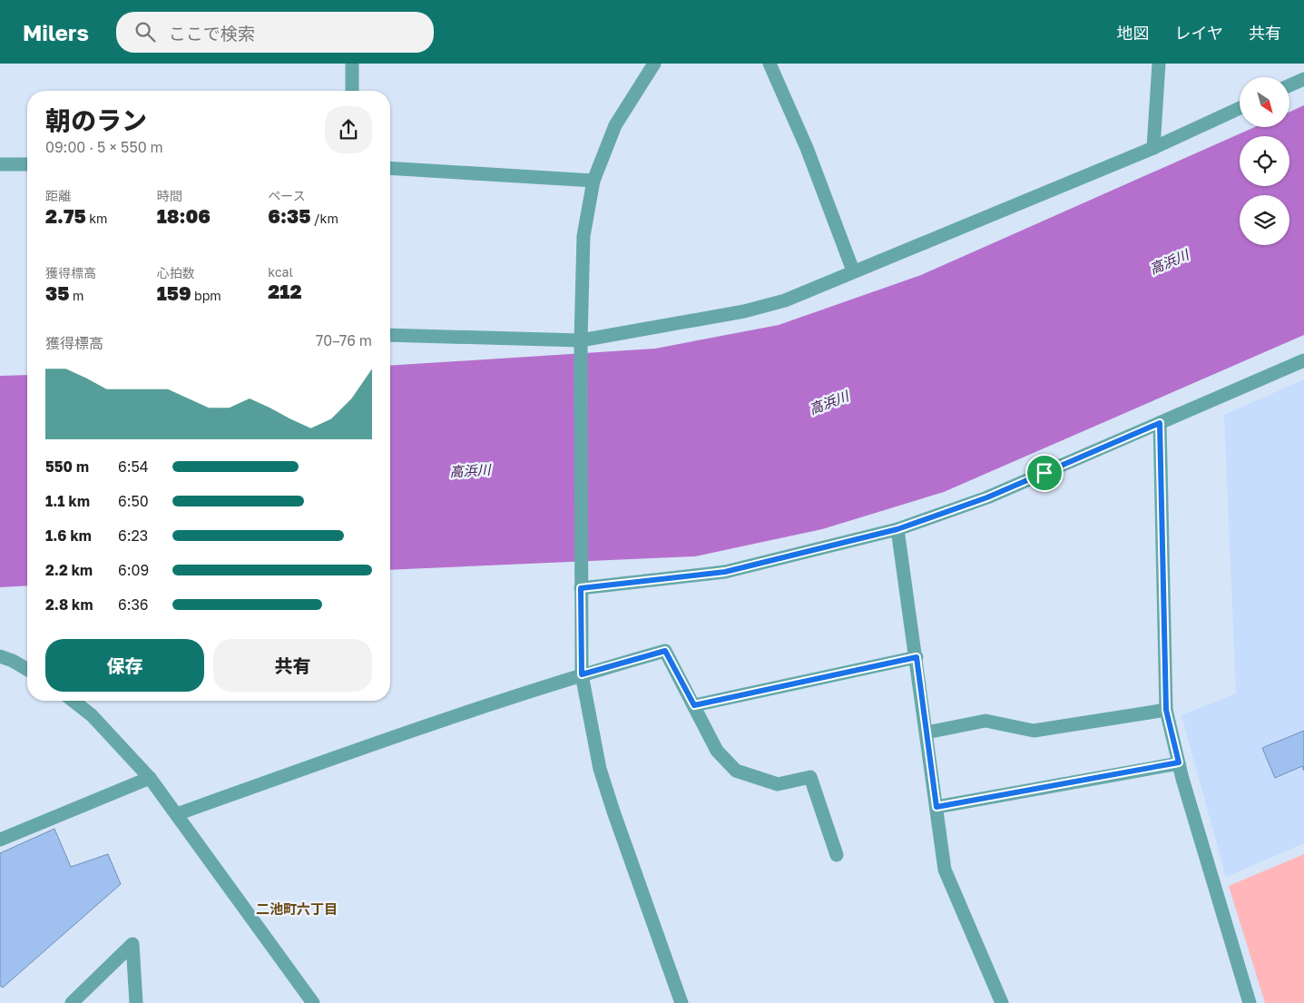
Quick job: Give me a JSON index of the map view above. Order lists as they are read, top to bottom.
{
  "districts": ["二池町六丁目"],
  "water": ["高浜川"],
  "north": "bottom right",
  "page": {
    "header": "Milers",
    "search": "ここで検索",
    "nav": ["地図", "レイヤ", "共有"],
    "heading": ["朝のラン", "09:00 · 5 × 550 m"],
    "stats": [
      ["距離", "2.75 km"],
      ["時間", "18:06"],
      ["ペース", "6:35 /km"],
      ["獲得標高", "35 m"],
      ["心拍数", "159 bpm"],
      ["kcal", "212"]
    ],
    "chart": ["獲得標高", "70–76 m"],
    "list": [
      {
        "name": "550 m",
        "note": "6:54"
      },
      {
        "name": "1.1 km",
        "note": "6:50"
      },
      {
        "name": "1.6 km",
        "note": "6:23"
      },
      {
        "name": "2.2 km",
        "note": "6:09"
      },
      {
        "name": "2.8 km",
        "note": "6:36"
      }
    ],
    "buttons": ["保存", "共有"]
  }
}
